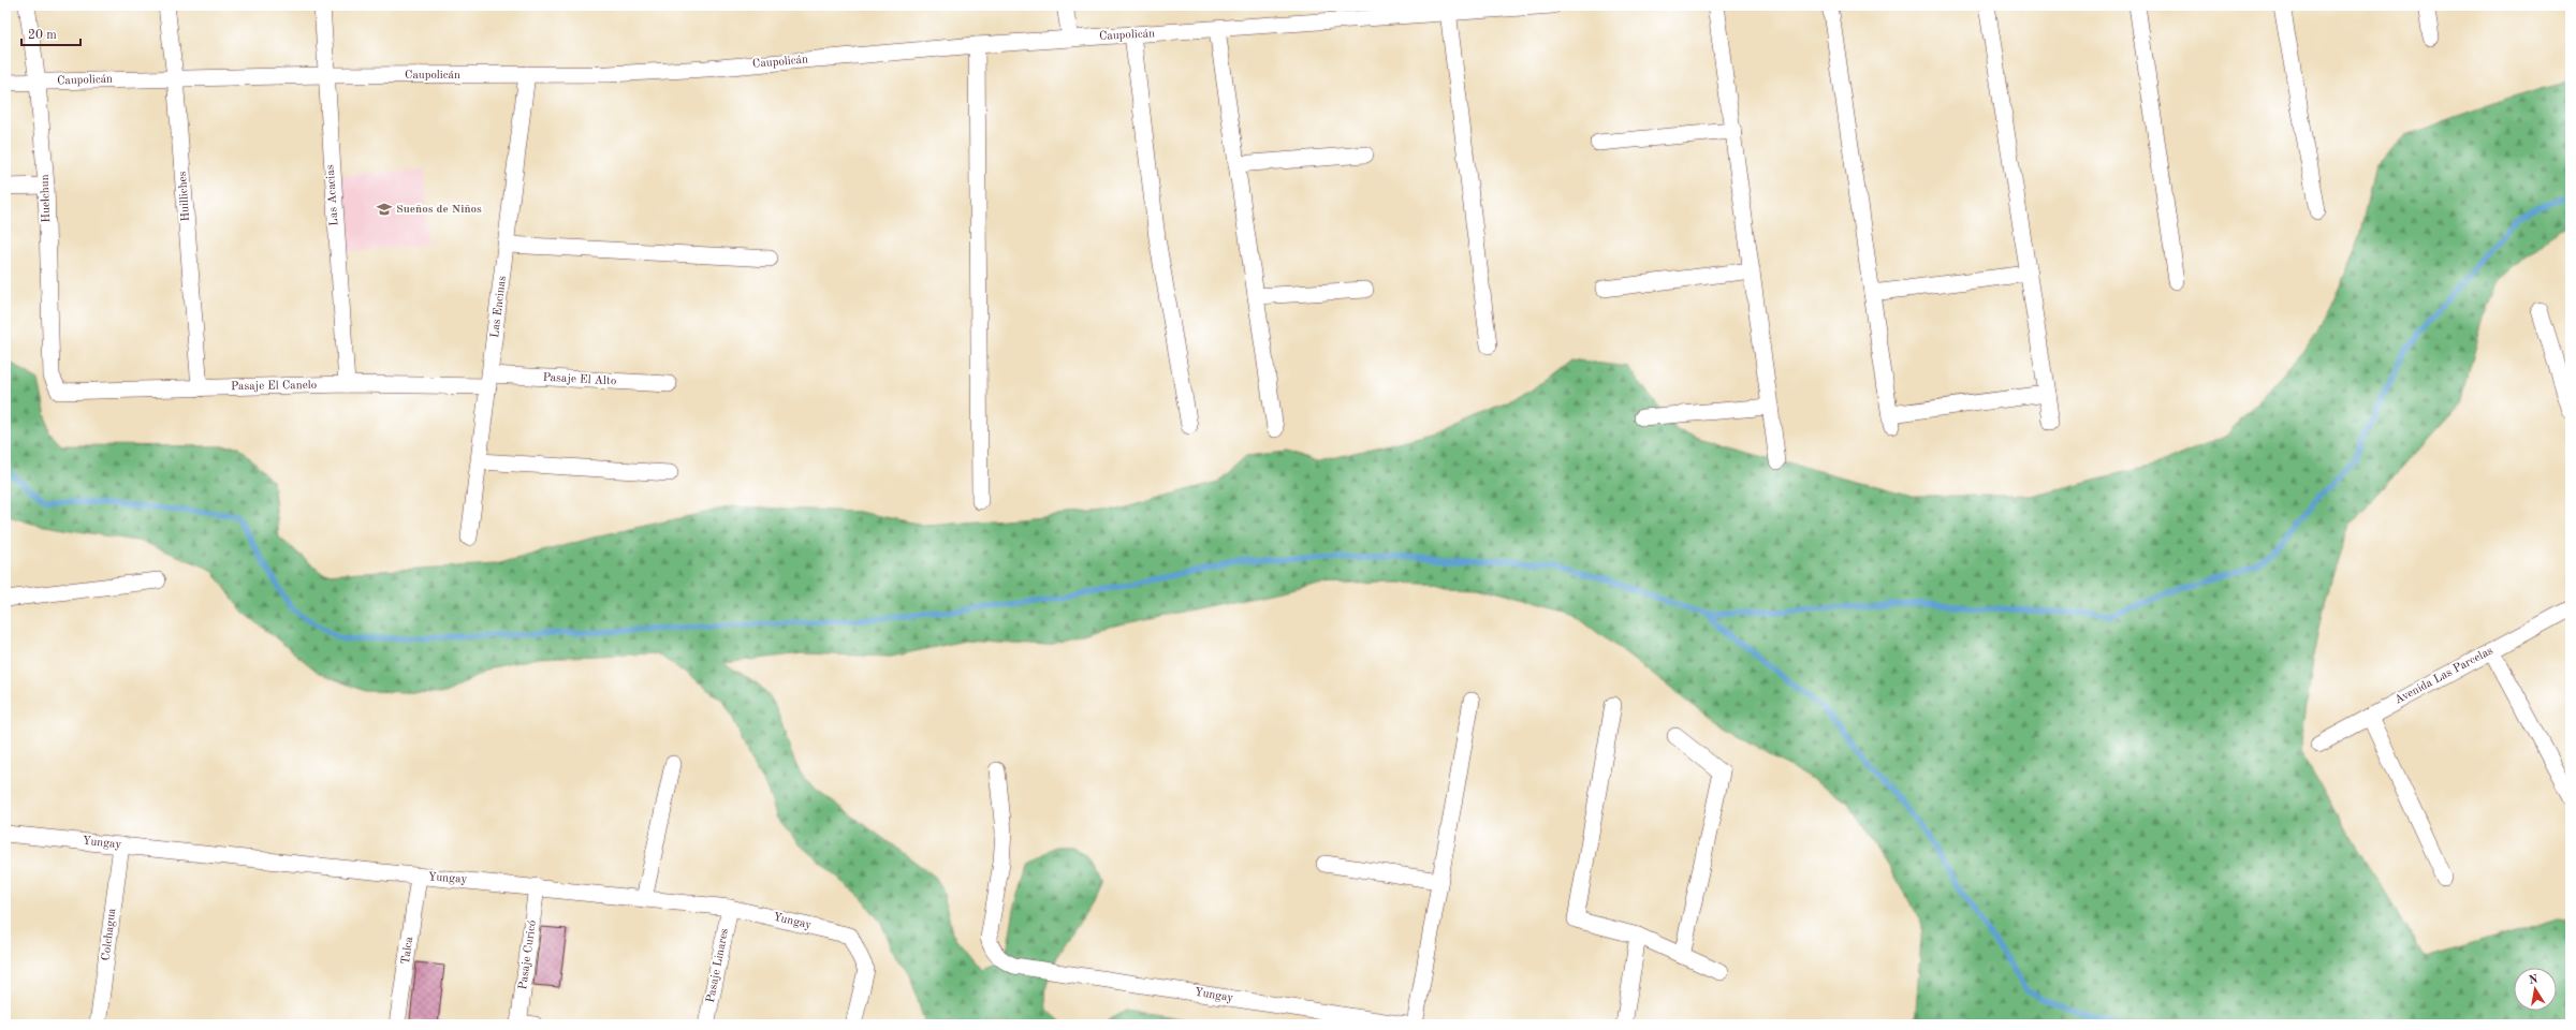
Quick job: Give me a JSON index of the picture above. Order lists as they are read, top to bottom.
{
  "streets": {
    "street": [
      "Caupolicán",
      "Las Acacias",
      "Huilliches",
      "Huelchun",
      "Las Encinas",
      "Pasaje El Alto",
      "Pasaje El Canelo",
      "Avenida Las Parcelas",
      "Yungay",
      "Colchagua",
      "Talca",
      "Pasaje Curicó",
      "Pasaje Linares"
    ]
  },
  "crossings": [
    ["Caupolicán", "Las Acacias"],
    ["Caupolicán", "Huilliches"],
    ["Caupolicán", "Huelchun"],
    ["Caupolicán", "Las Encinas"],
    ["Las Acacias", "Pasaje El Canelo"],
    ["Huilliches", "Pasaje El Canelo"],
    ["Huelchun", "Pasaje El Canelo"],
    ["Las Encinas", "Pasaje El Alto"],
    ["Las Encinas", "Pasaje El Canelo"],
    ["Pasaje El Alto", "Pasaje El Canelo"],
    ["Yungay", "Colchagua"],
    ["Yungay", "Talca"],
    ["Yungay", "Pasaje Curicó"],
    ["Yungay", "Pasaje Linares"]
  ],
  "places": {
    "school or university": ["Sueños de Niños"]
  },
  "scale_bar": "20 m",
  "north": "top"
}
